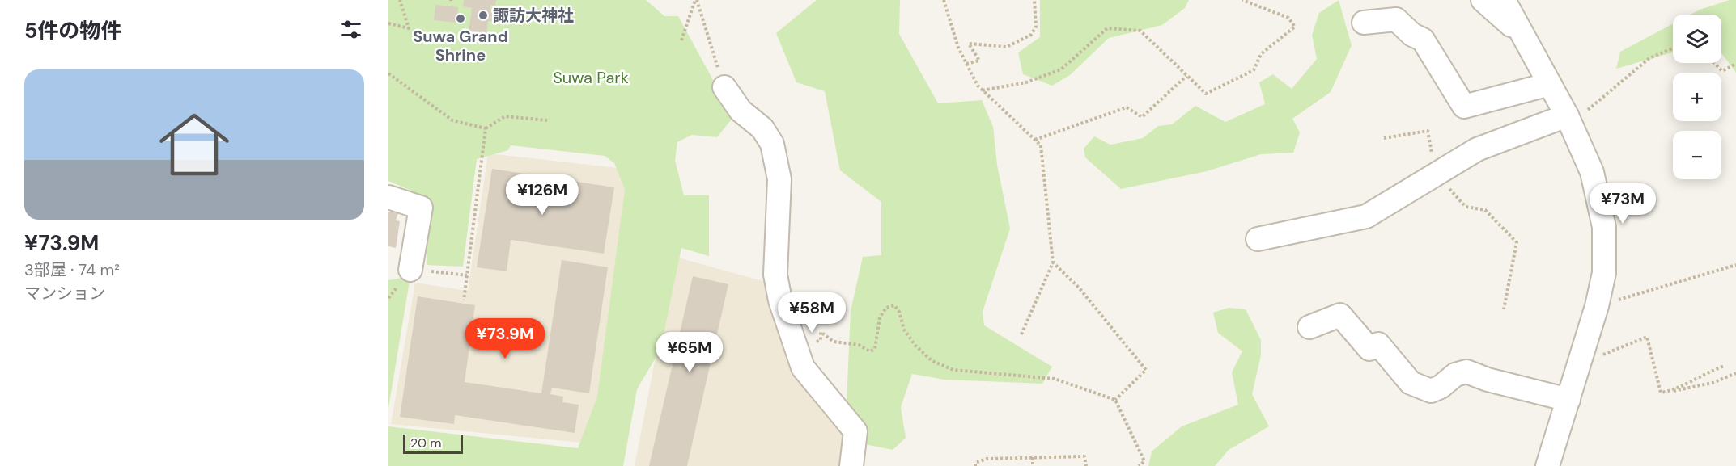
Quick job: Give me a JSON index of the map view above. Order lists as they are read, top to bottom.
{
  "parks": ["Suwa Park"],
  "places": ["諏訪大神社", "Suwa Grand Shrine"],
  "scale_bar": "20 m",
  "page": {
    "heading": "5件の物件",
    "map_buttons": ["+", "−"],
    "list": [
      {
        "name": "¥73.9M",
        "note": "3部屋 · 74 m² · マンション"
      }
    ],
    "price": [
      "¥126M",
      "¥73M",
      "¥58M",
      "¥73.9M",
      "¥65M"
    ],
    "scale": "20 m"
  }
}
